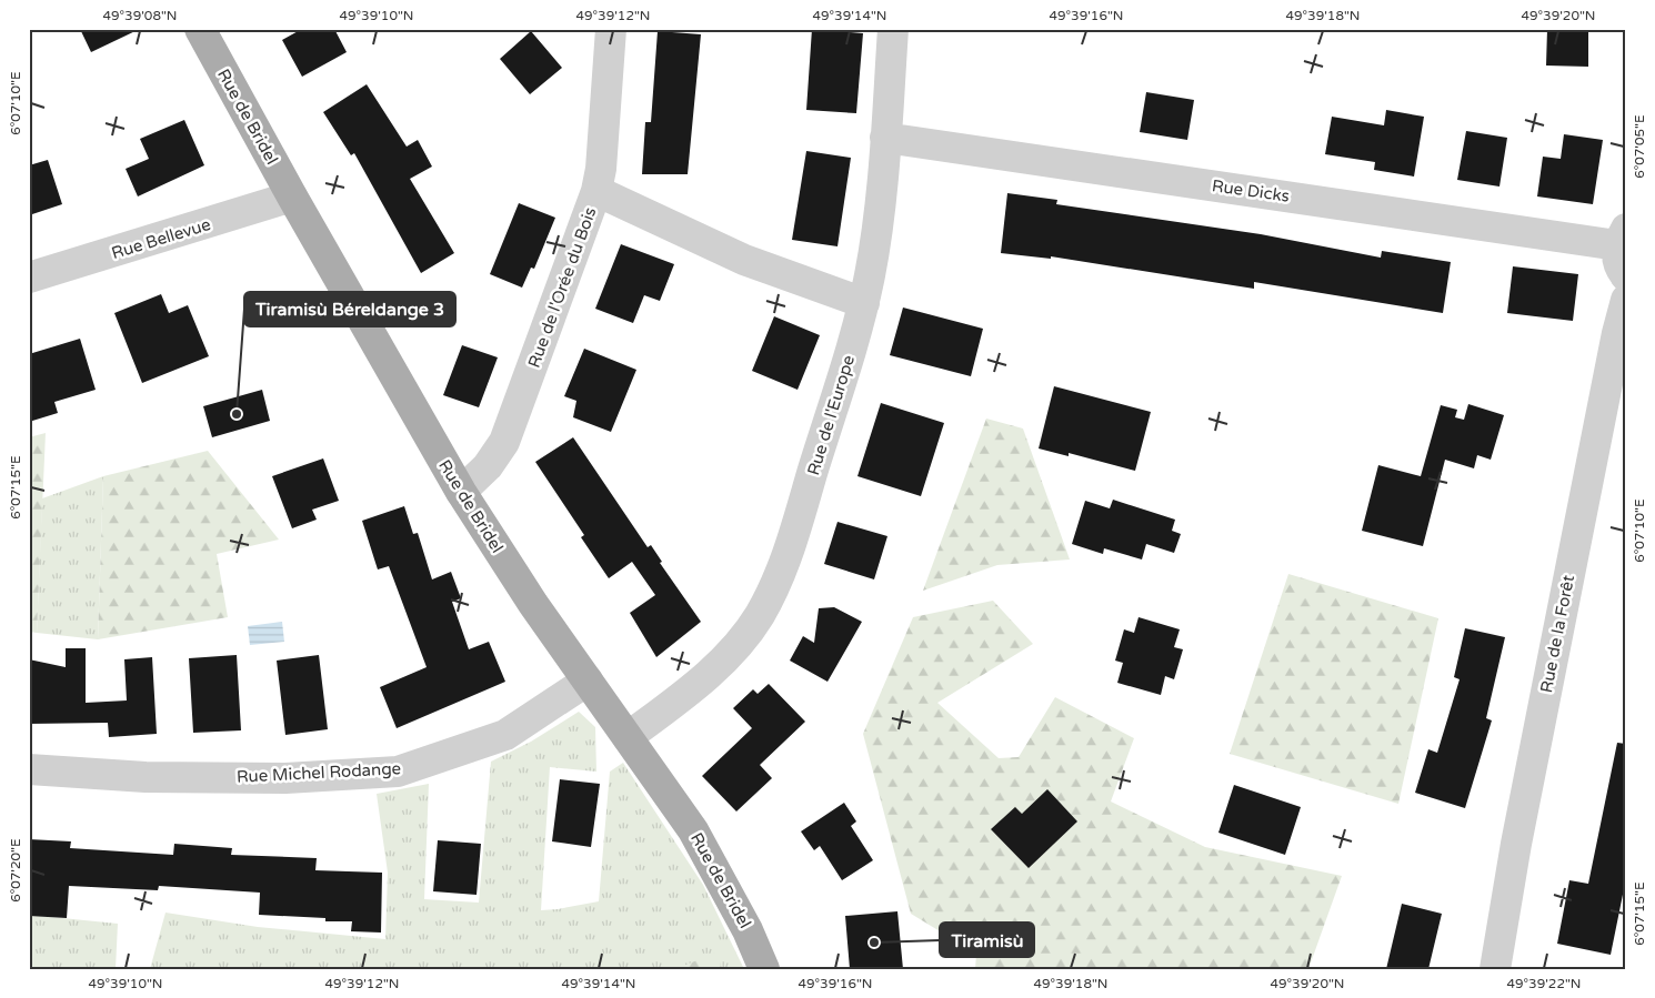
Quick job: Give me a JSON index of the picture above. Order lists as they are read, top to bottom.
{
  "streets": {
    "main road": ["Rue de Bridel"],
    "street": [
      "Rue Dicks",
      "Rue Bellevue",
      "Rue de l'Orée du Bois",
      "Rue de l'Europe",
      "Rue de la Forêt",
      "Rue Michel Rodange"
    ]
  },
  "crossings": [
    ["Rue de Bridel", "Rue Bellevue"],
    ["Rue de Bridel", "Rue de l'Orée du Bois"],
    ["Rue de Bridel", "Rue de l'Europe"],
    ["Rue de Bridel", "Rue Michel Rodange"],
    ["Rue Dicks", "Rue de l'Europe"]
  ],
  "places": ["Tiramisù Béreldange 3", "Tiramisù"],
  "coordinates": [
    "49°39'08\"N",
    "49°39'10\"N",
    "49°39'12\"N",
    "49°39'14\"N",
    "49°39'16\"N",
    "49°39'18\"N",
    "49°39'20\"N",
    "6°07'10\"E",
    "6°07'05\"E",
    "6°07'15\"E",
    "6°07'20\"E",
    "49°39'22\"N"
  ]
}
